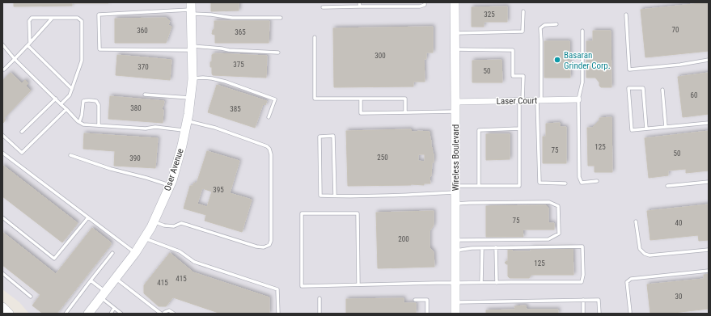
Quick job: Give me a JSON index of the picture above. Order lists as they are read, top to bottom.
{
  "streets": {
    "street": ["Laser Court", "Wireless Boulevard", "Oser Avenue"]
  },
  "crossings": [
    ["Laser Court", "Wireless Boulevard"]
  ],
  "places": ["Basaran Grinder Corp."],
  "house_numbers": [
    "325",
    "70",
    "360",
    "365",
    "300",
    "375",
    "370",
    "50",
    "60",
    "380",
    "385",
    "125",
    "75",
    "50",
    "250",
    "390",
    "395",
    "75",
    "40",
    "200",
    "125",
    "415",
    "415",
    "30"
  ]
}
